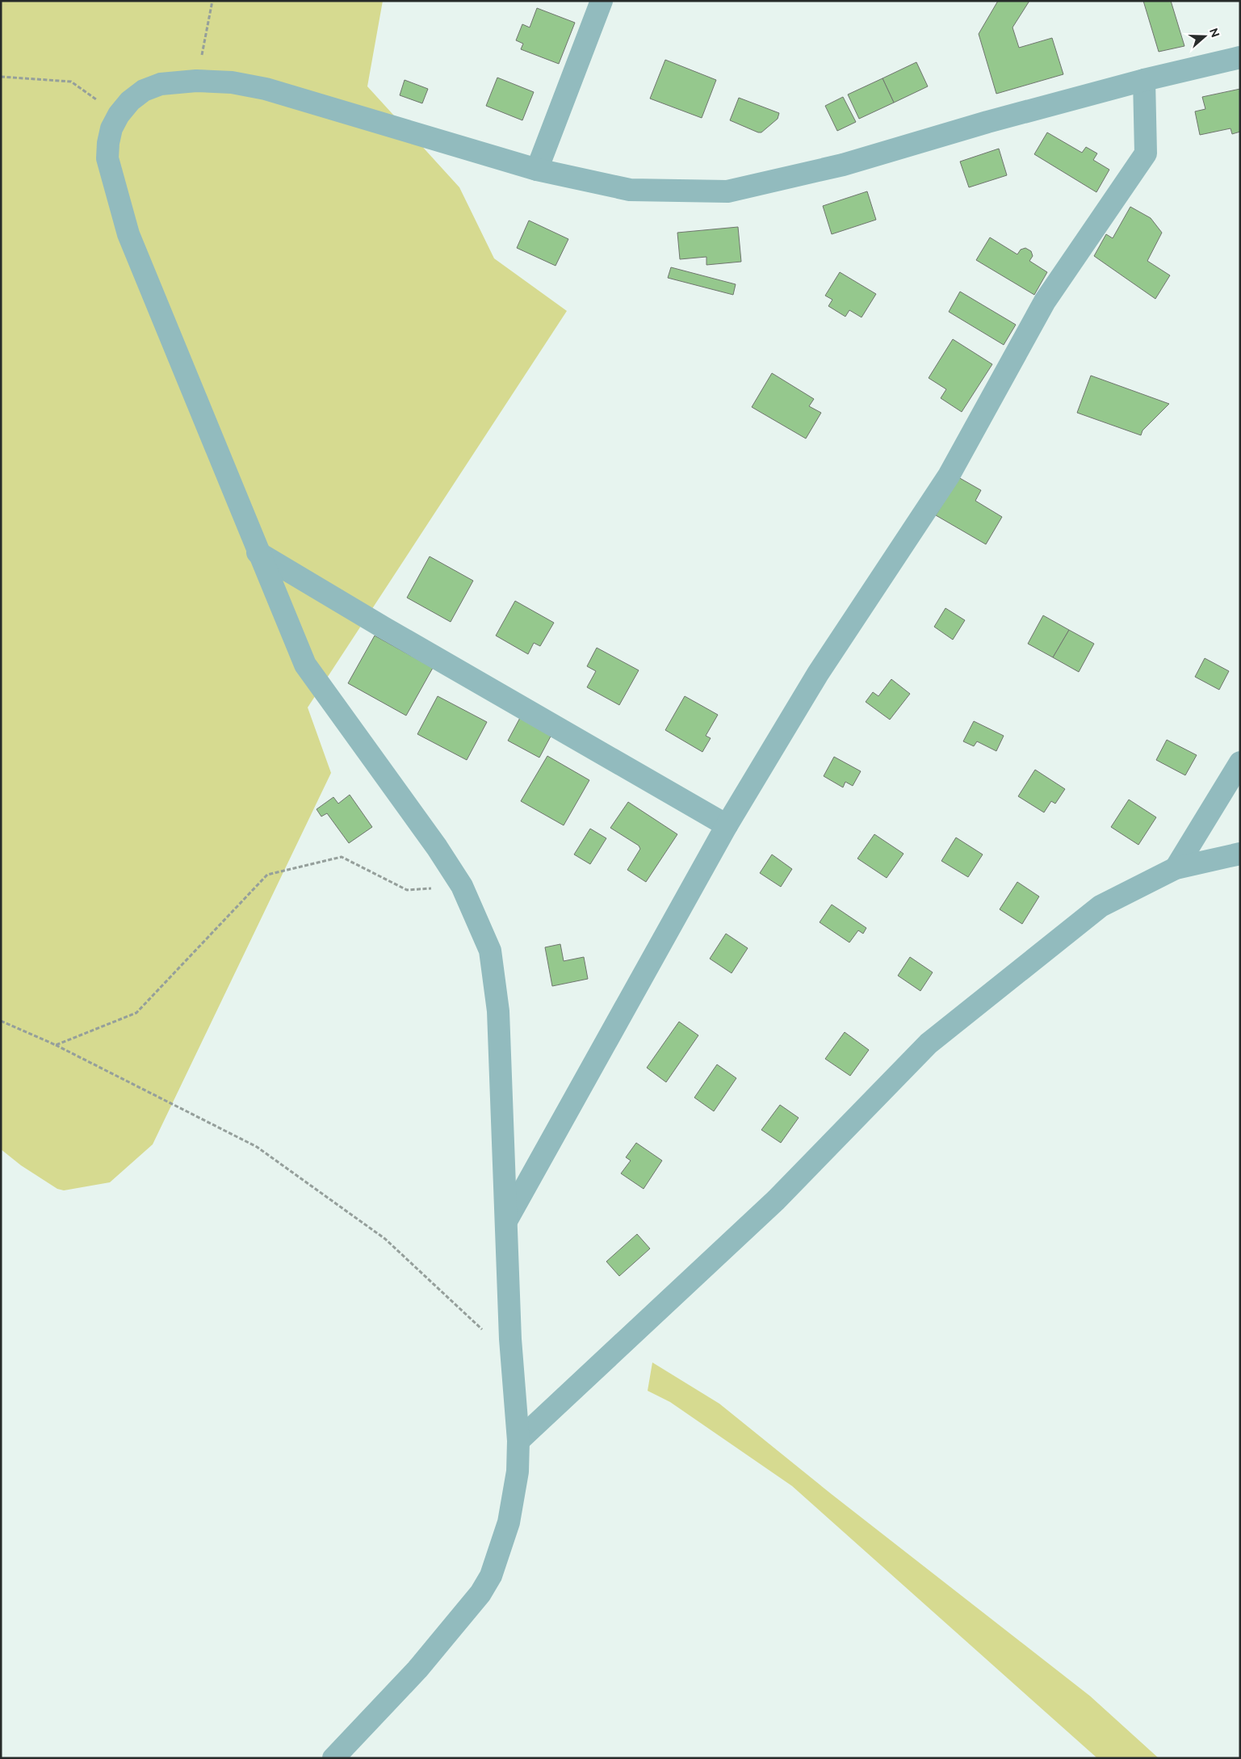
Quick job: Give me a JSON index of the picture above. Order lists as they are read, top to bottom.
{
  "north": "right"
}
